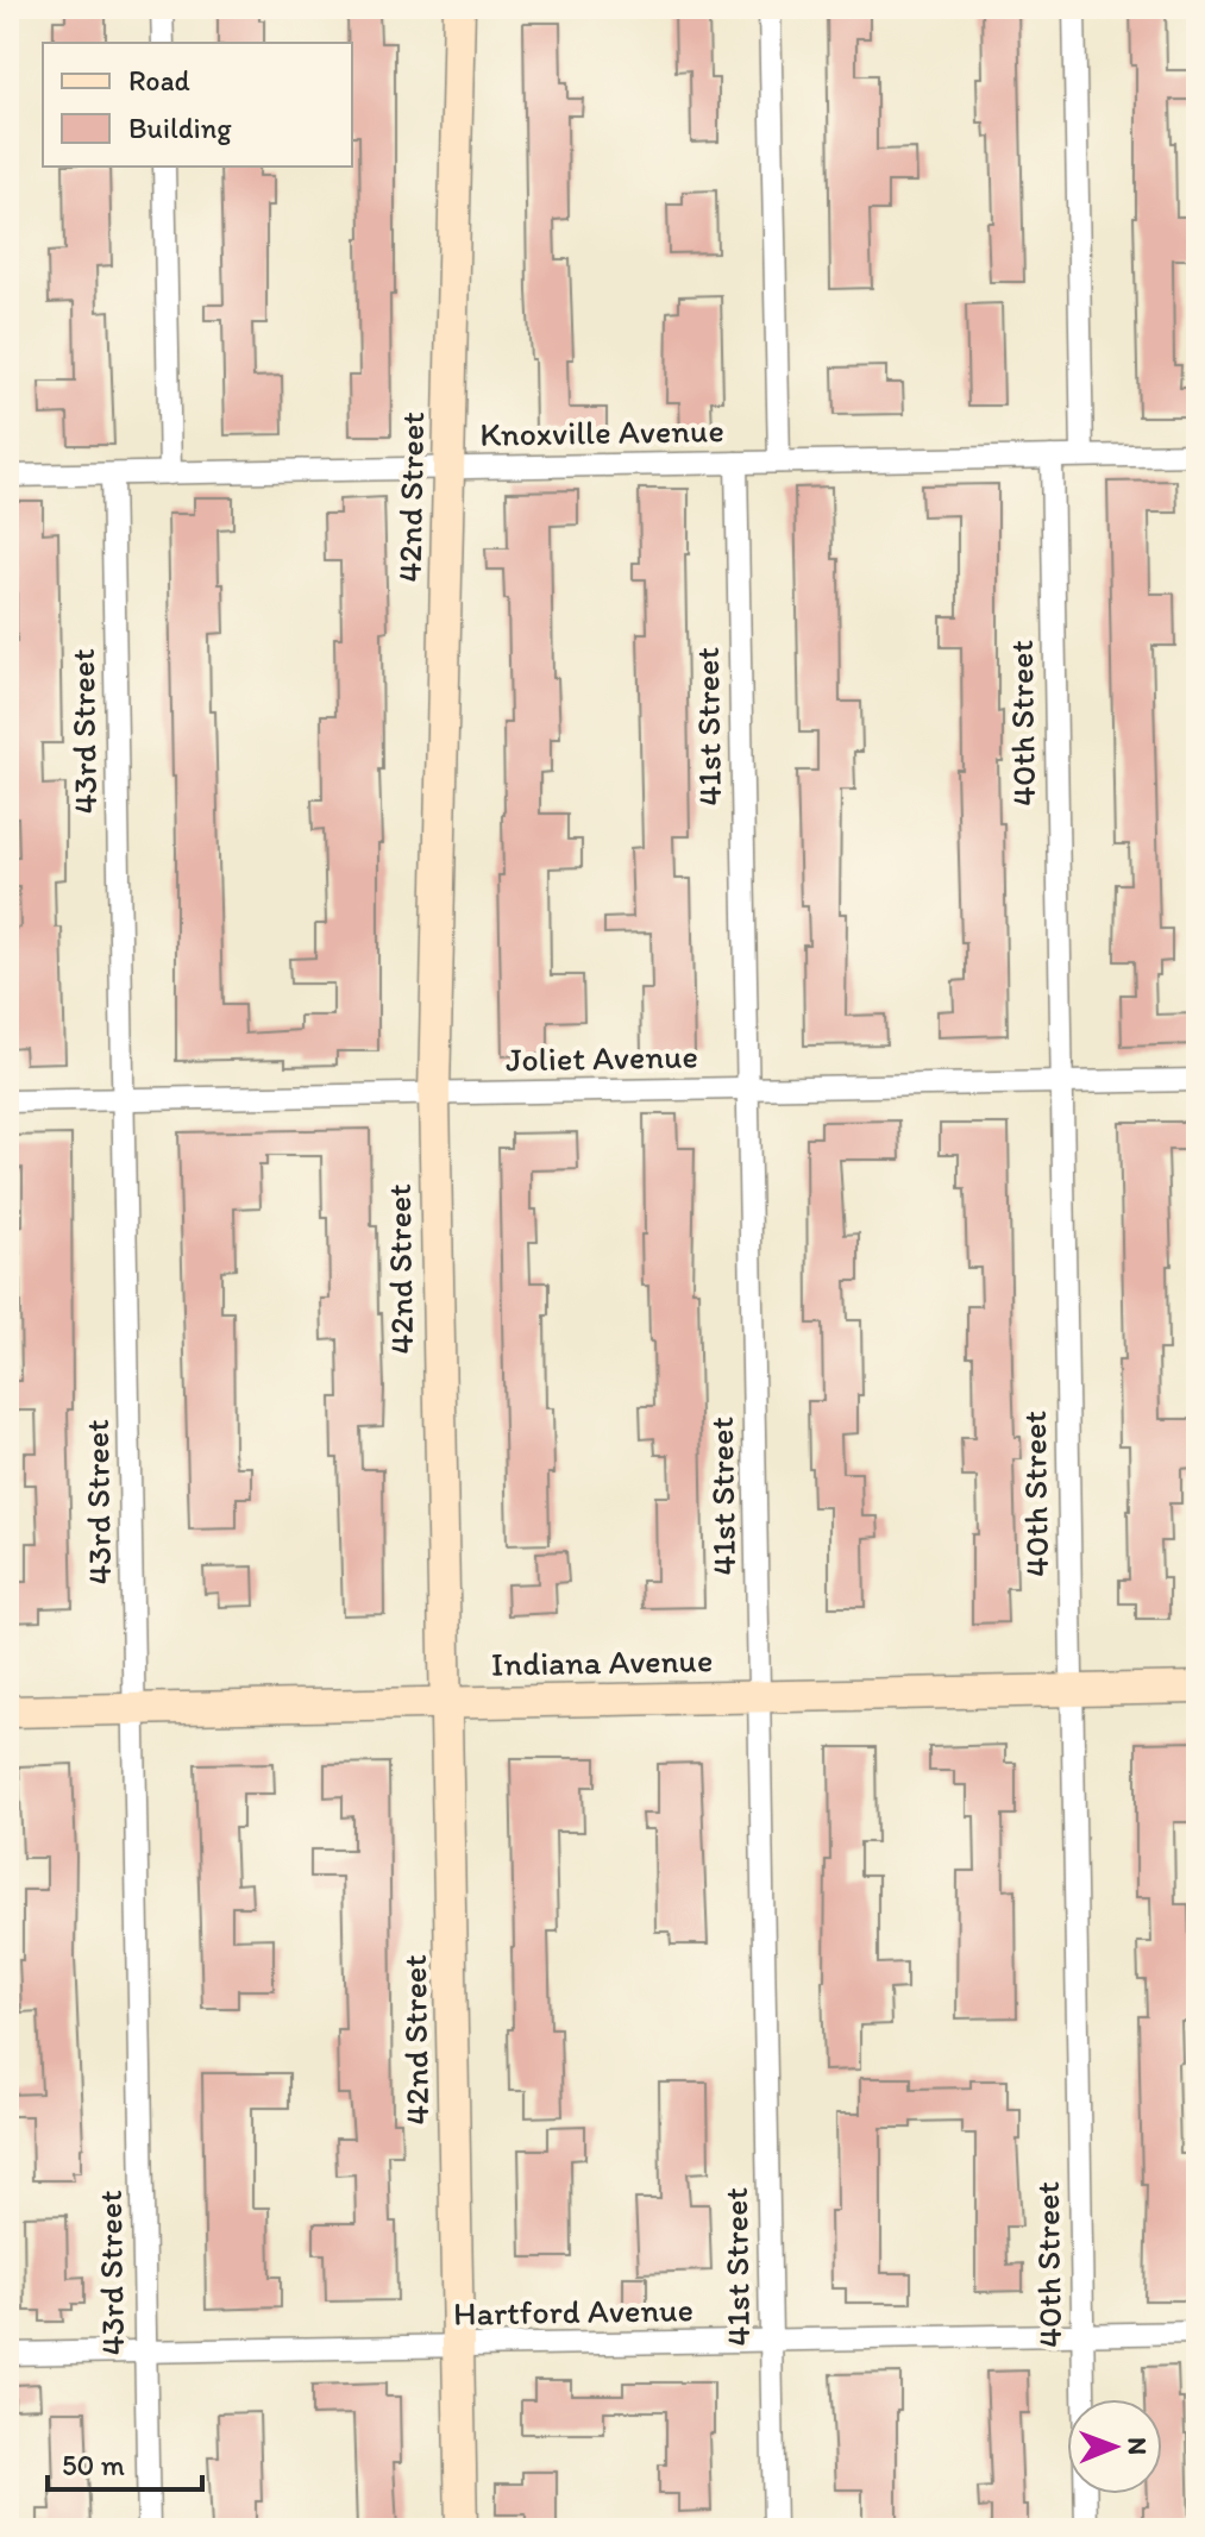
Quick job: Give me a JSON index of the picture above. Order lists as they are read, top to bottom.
{
  "streets": {
    "street": [
      "Knoxville Avenue",
      "42nd Street",
      "40th Street",
      "41st Street",
      "43rd Street",
      "Joliet Avenue",
      "Indiana Avenue",
      "Hartford Avenue"
    ]
  },
  "crossings": [
    ["Knoxville Avenue", "42nd Street"],
    ["Knoxville Avenue", "40th Street"],
    ["Knoxville Avenue", "41st Street"],
    ["Knoxville Avenue", "43rd Street"],
    ["42nd Street", "Joliet Avenue"],
    ["42nd Street", "Indiana Avenue"],
    ["42nd Street", "Hartford Avenue"],
    ["40th Street", "Joliet Avenue"],
    ["40th Street", "Indiana Avenue"],
    ["40th Street", "Hartford Avenue"],
    ["41st Street", "Joliet Avenue"],
    ["41st Street", "Indiana Avenue"],
    ["41st Street", "Hartford Avenue"],
    ["43rd Street", "Joliet Avenue"],
    ["43rd Street", "Indiana Avenue"],
    ["43rd Street", "Hartford Avenue"]
  ],
  "legend": ["Road", "Building"],
  "scale_bar": "50 m",
  "north": "right"
}
